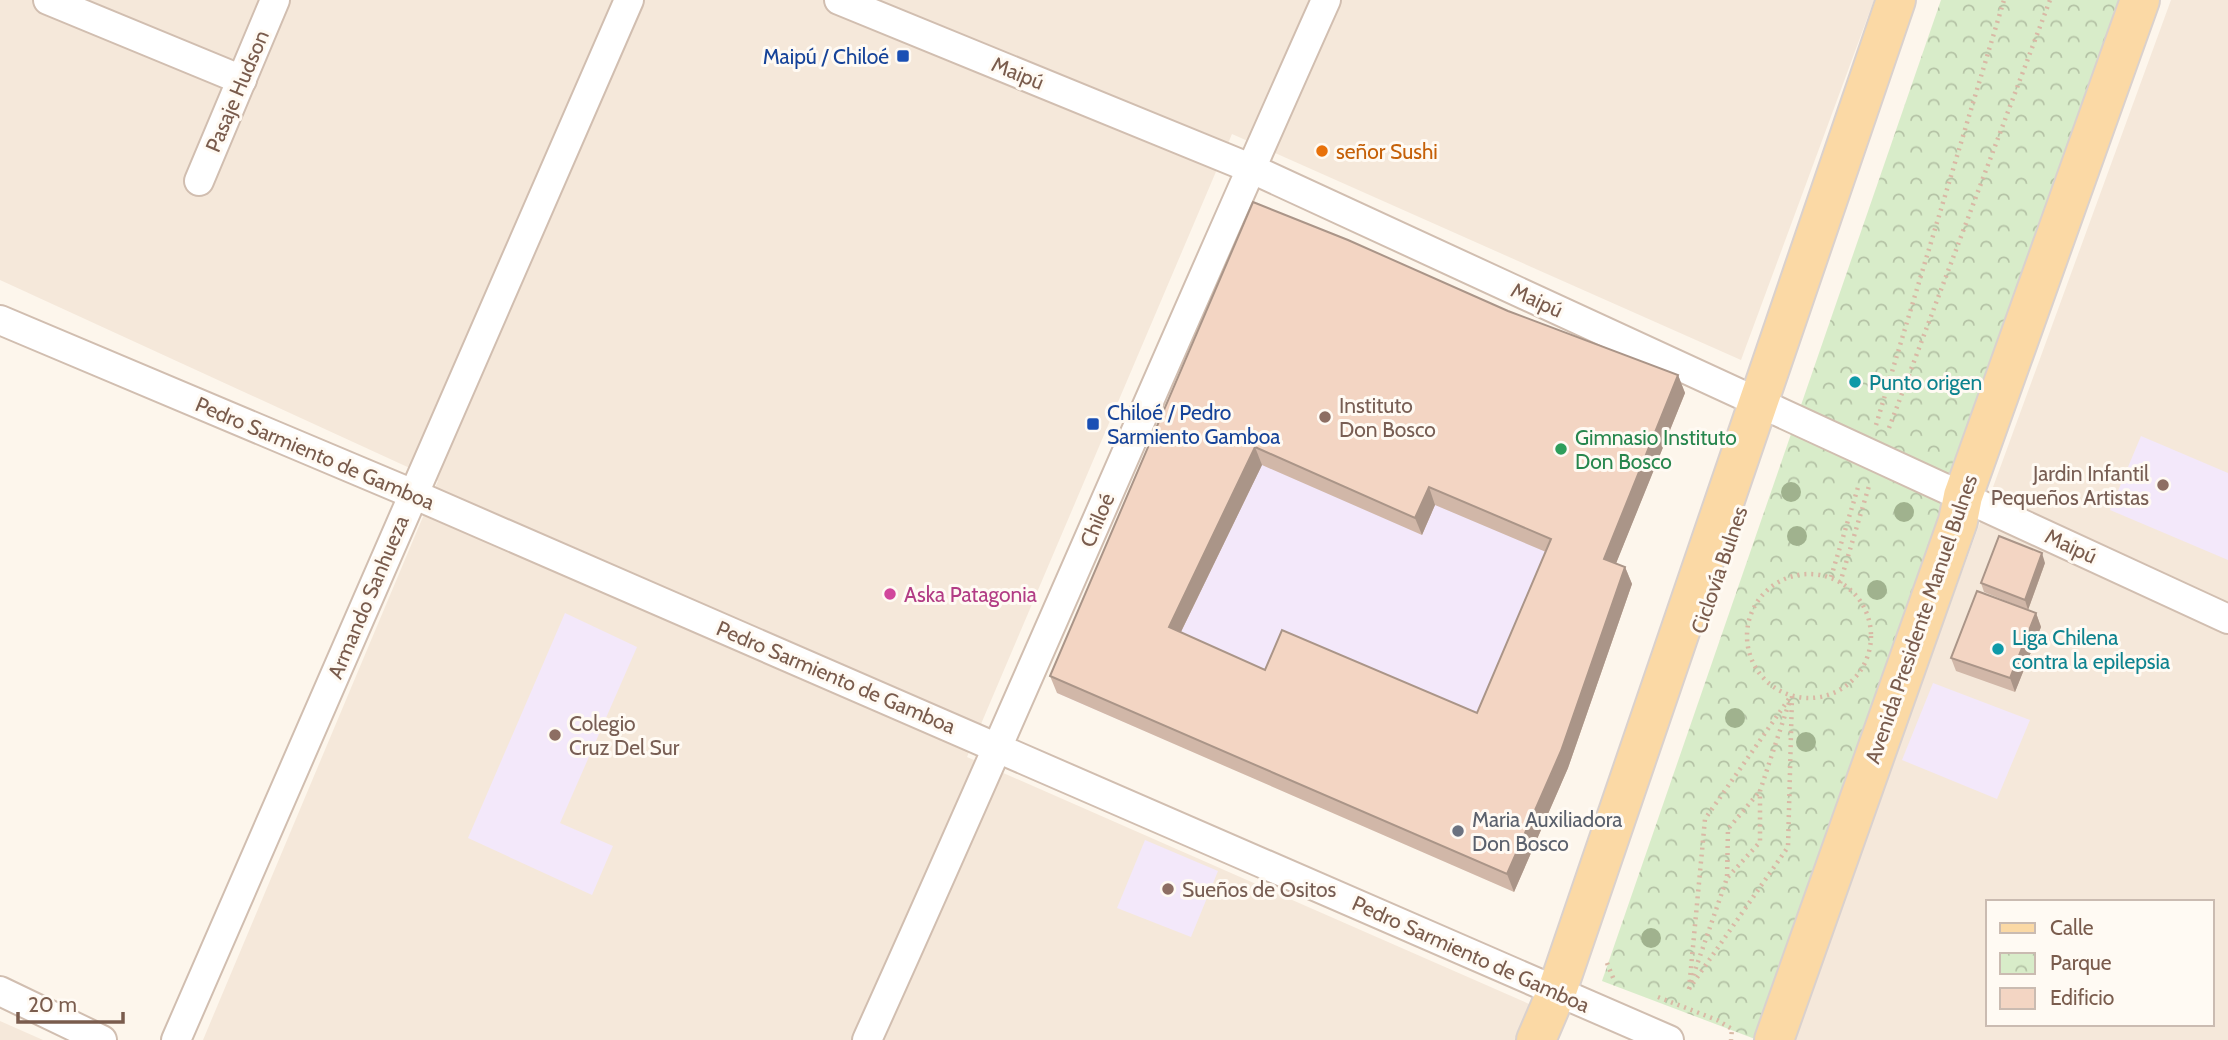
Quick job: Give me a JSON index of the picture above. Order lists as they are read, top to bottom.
{
  "streets": {
    "main road": ["Avenida Presidente Manuel Bulnes"],
    "street": [
      "Maipú",
      "Pasaje Hudson",
      "Pedro Sarmiento de Gamboa",
      "Chiloé",
      "Armando Sanhueza"
    ]
  },
  "crossings": [
    ["Maipú", "Chiloé"],
    ["Maipú", "Avenida Presidente Manuel Bulnes"],
    ["Pedro Sarmiento de Gamboa", "Chiloé"],
    ["Pedro Sarmiento de Gamboa", "Armando Sanhueza"]
  ],
  "places": {
    "transit": ["Maipú / Chiloé", "Chiloé / Pedro Sarmiento Gamboa"],
    "other": [
      "señor Sushi",
      "Punto origen",
      "Instituto Don Bosco",
      "Gimnasio Instituto Don Bosco",
      "Jardin Infantil Pequeños Artistas",
      "Aska Patagonia",
      "Liga Chilena contra la epilepsia",
      "Colegio Cruz Del Sur",
      "Maria Auxiliadora Don Bosco",
      "Sueños de Ositos"
    ]
  },
  "legend": ["Calle", "Parque", "Edificio"],
  "scale_bar": "20 m"
}
